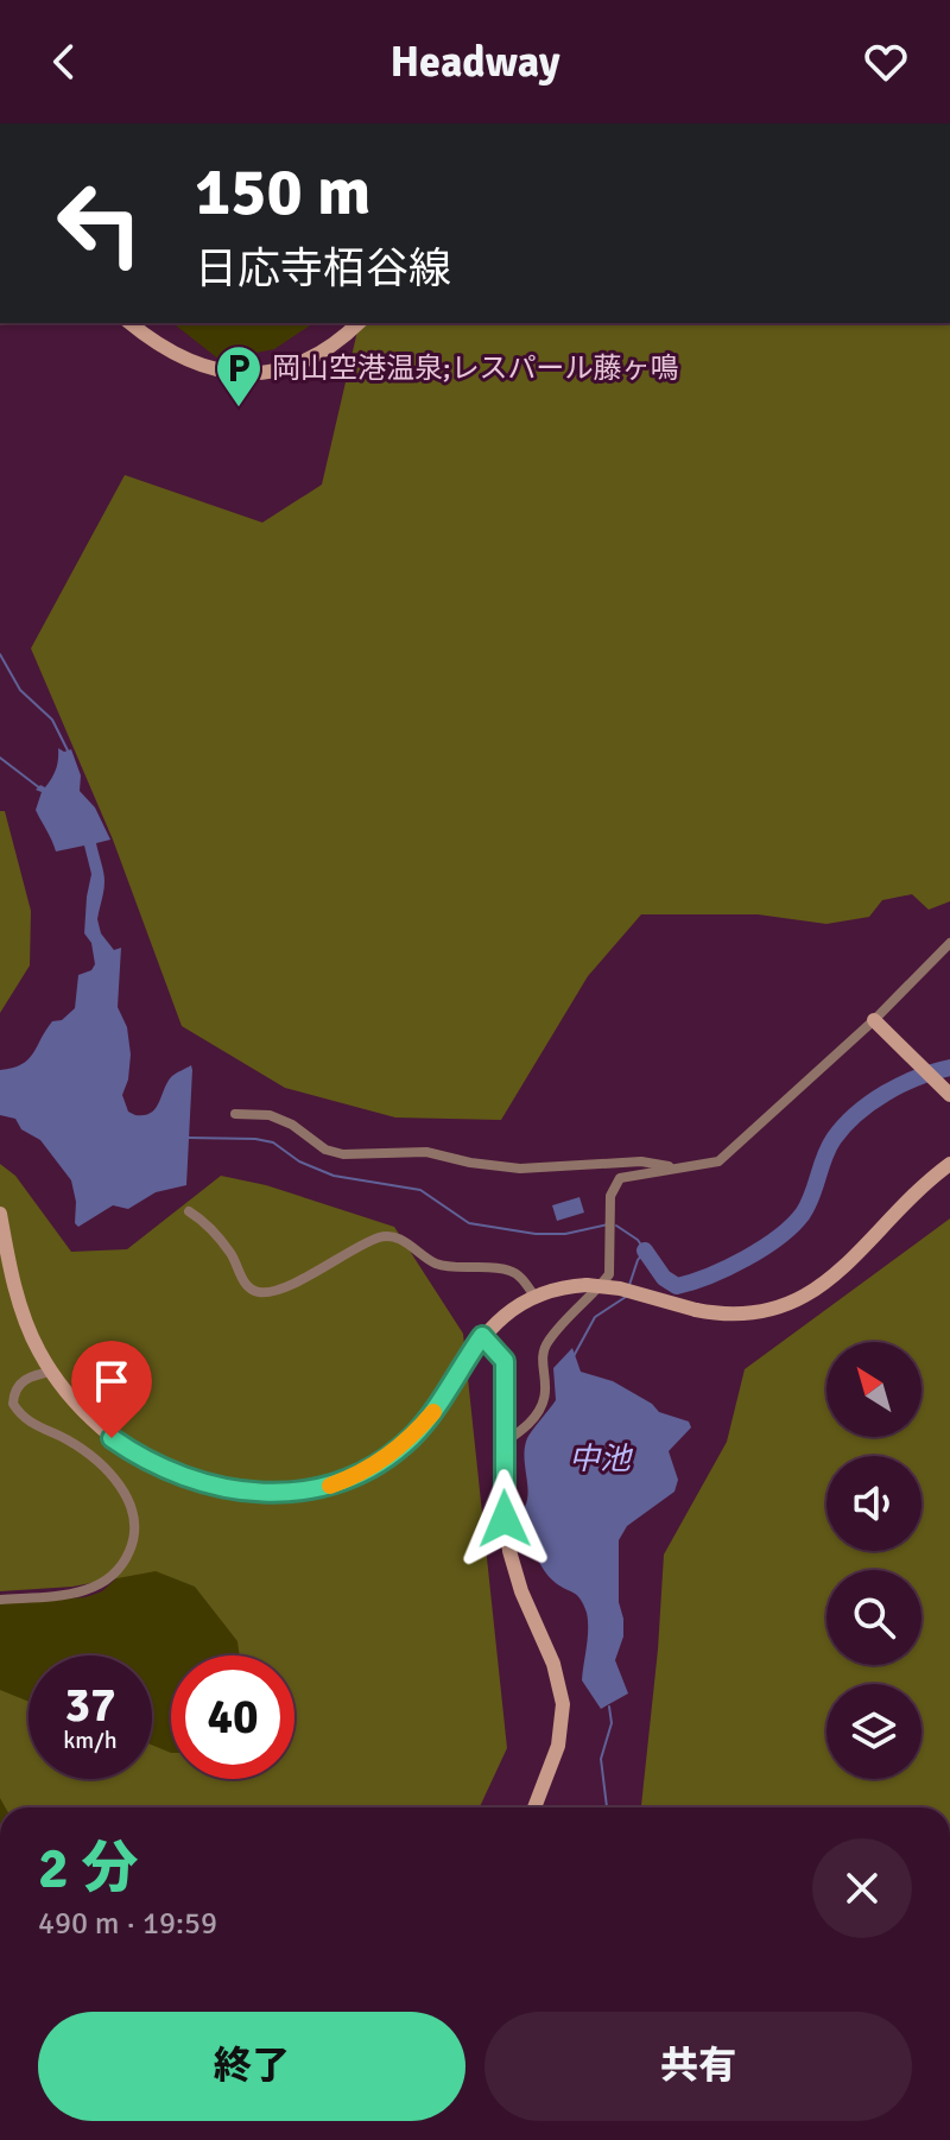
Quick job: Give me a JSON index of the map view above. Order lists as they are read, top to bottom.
{
  "water": ["中池"],
  "places": {
    "parking": ["岡山空港温泉;レスパール藤ヶ鳴"]
  },
  "north": "top left",
  "page": {
    "header": "Headway",
    "turn": ["150 m", "日応寺栢谷線"],
    "speed": "37 km/h",
    "limit": "40",
    "heading": ["2 分", "490 m · 19:59"],
    "buttons": ["終了", "共有"]
  }
}
